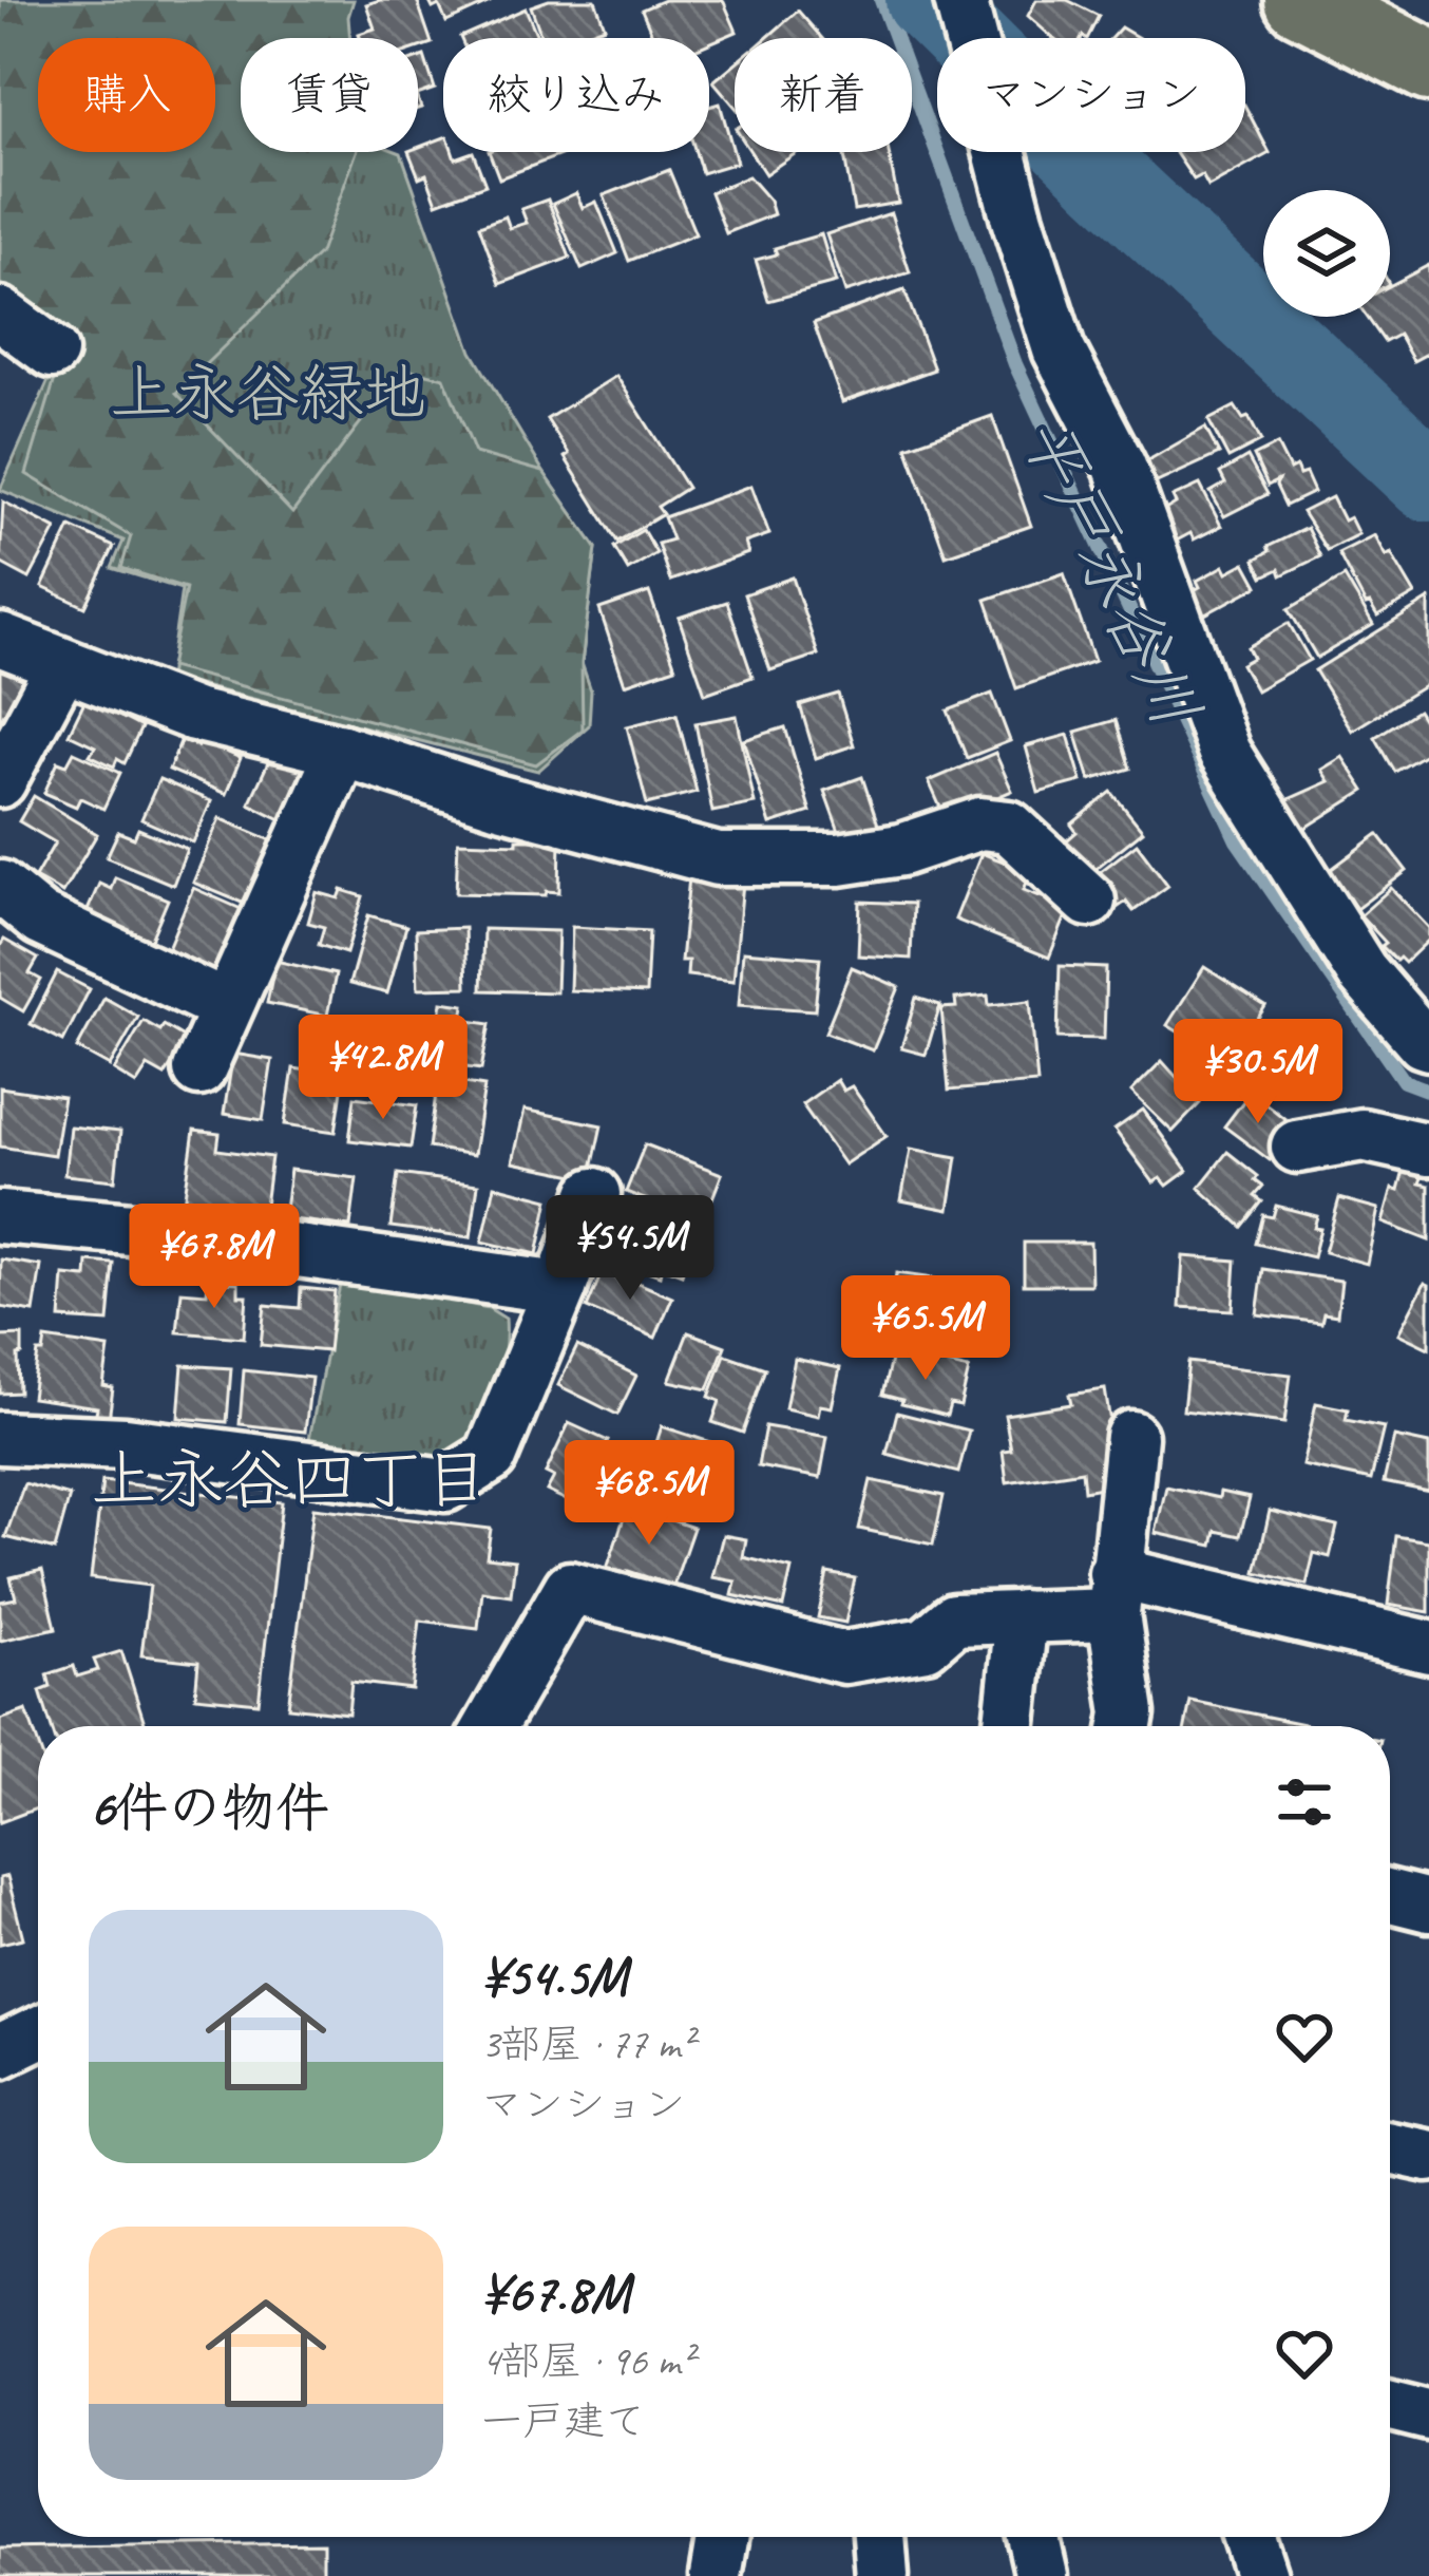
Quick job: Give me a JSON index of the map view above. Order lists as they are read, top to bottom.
{
  "districts": ["上永谷四丁目"],
  "water": ["平戸永谷川"],
  "parks": ["上永谷緑地"],
  "page": {
    "chip": [
      "購入",
      "賃貸",
      "絞り込み",
      "新着",
      "マンション"
    ],
    "price": [
      "¥42.8M",
      "¥30.5M",
      "¥54.5M",
      "¥67.8M",
      "¥65.5M",
      "¥68.5M"
    ],
    "heading": "6件の物件",
    "list": [
      {
        "name": "¥54.5M",
        "note": "3部屋 · 77 m² · マンション"
      },
      {
        "name": "¥67.8M",
        "note": "4部屋 · 96 m² · 一戸建て"
      }
    ]
  }
}
